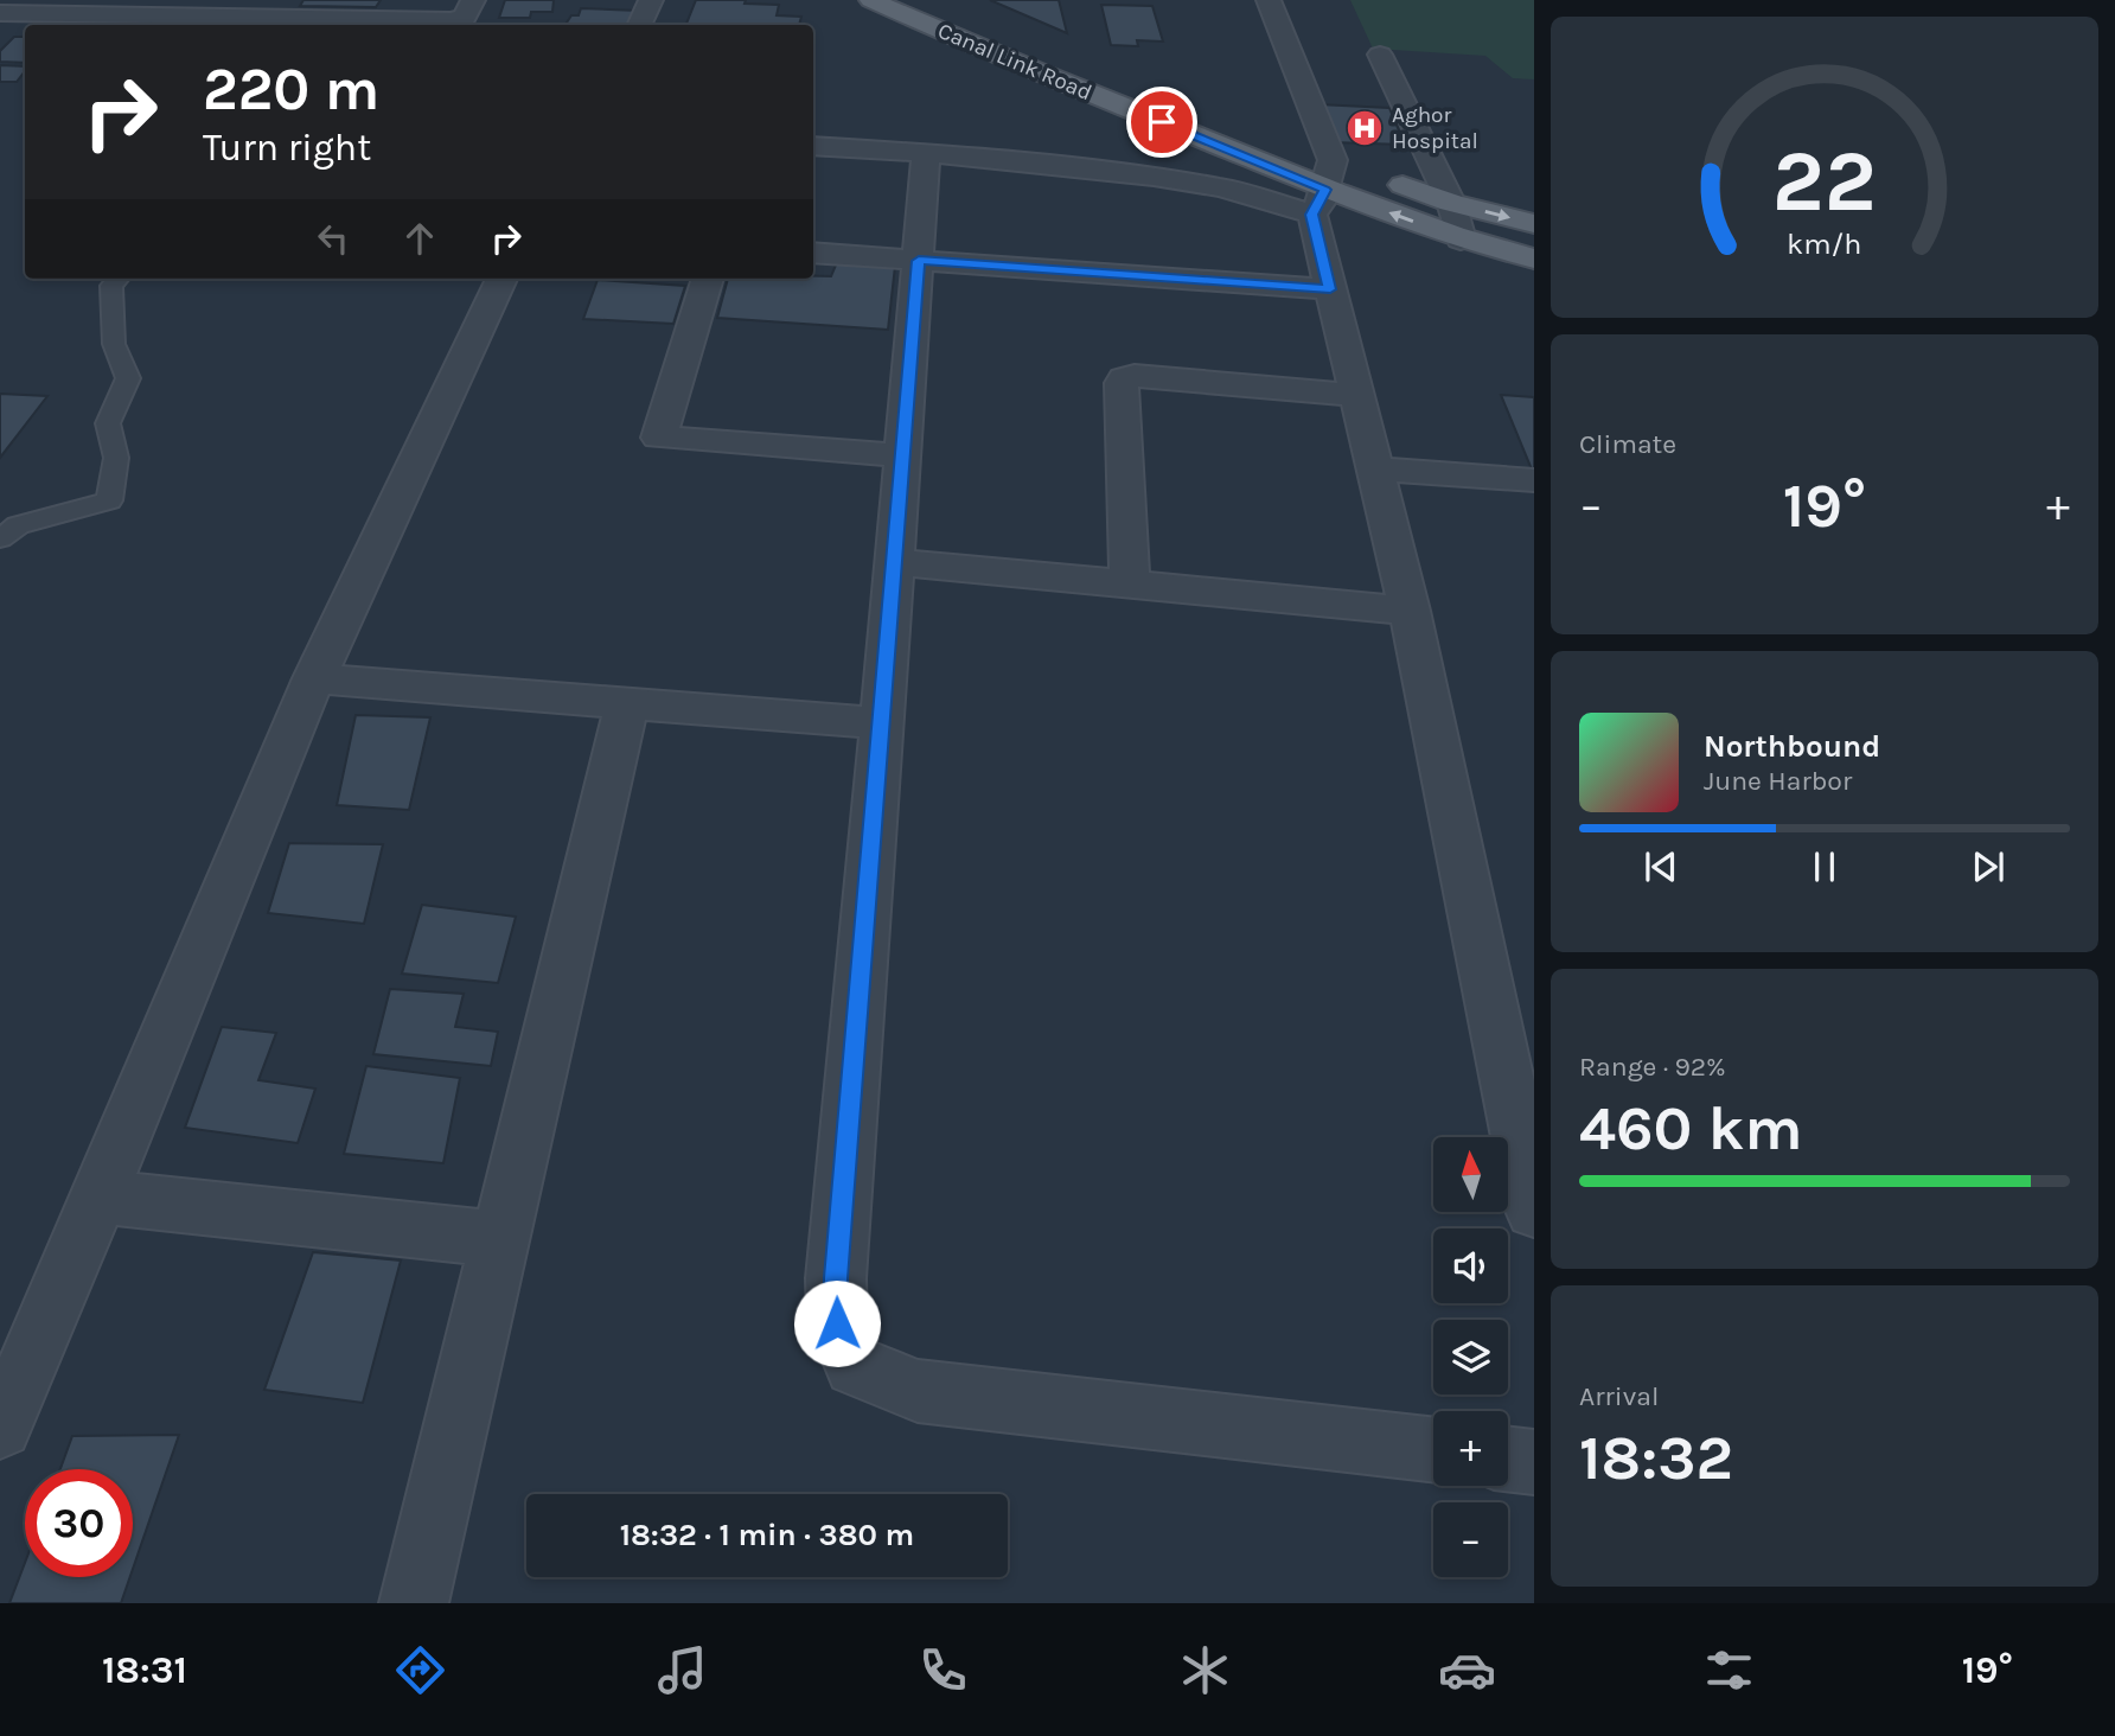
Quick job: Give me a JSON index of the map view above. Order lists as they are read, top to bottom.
{
  "streets": {
    "main road": ["Canal Link Road"]
  },
  "places": {
    "hospital": ["Aghor Hospital"]
  },
  "north": "top",
  "page": {
    "turn": ["220 m", "Turn right"],
    "tile": [
      "Climate",
      ["Range · 92%", "460 km"],
      ["Arrival", "18:32"]
    ],
    "heat": ["−", "19°", "+"],
    "song": ["Northbound", "June Harbor"],
    "map_buttons": ["+", "−"],
    "limit": "30",
    "trip": "18:32 · 1 min · 380 m",
    "tabs": ["18:31", "19°"],
    "gauge": ["22", "km/h"]
  }
}
